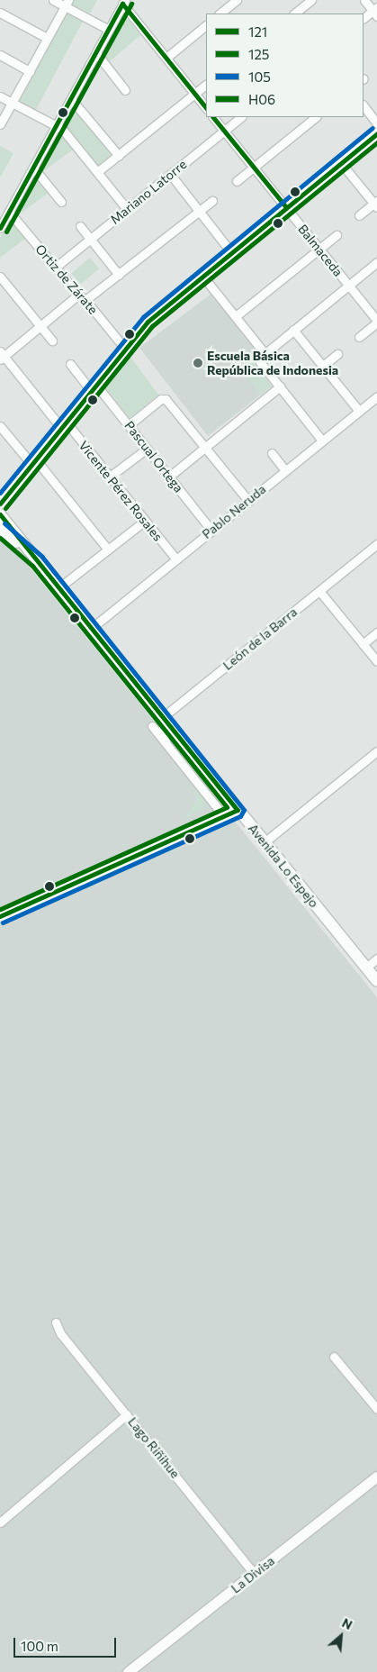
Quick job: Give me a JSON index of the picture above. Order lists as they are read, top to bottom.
{
  "streets": {
    "main road": ["Avenida Lo Espejo"],
    "street": [
      "Mariano Latorre",
      "Balmaceda",
      "Ortiz de Zárate",
      "Pascual Ortega",
      "Vicente Pérez Rosales",
      "Pablo Neruda",
      "León de la Barra",
      "Lago Riñihue",
      "La Divisa"
    ]
  },
  "crossings": [
    ["Mariano Latorre", "Balmaceda"],
    ["Mariano Latorre", "Ortiz de Zárate"],
    ["Pascual Ortega", "Pablo Neruda"],
    ["Vicente Pérez Rosales", "Pablo Neruda"],
    ["Pablo Neruda", "Avenida Lo Espejo"],
    ["León de la Barra", "Avenida Lo Espejo"],
    ["Lago Riñihue", "La Divisa"]
  ],
  "places": ["Escuela Básica República de Indonesia"],
  "lines": [
    "transit line 121",
    "transit line H06",
    "transit line 105",
    "transit line 125"
  ],
  "legend": [
    "121",
    "125",
    "105",
    "H06"
  ],
  "scale_bar": "100 m",
  "north": "top right"
}
